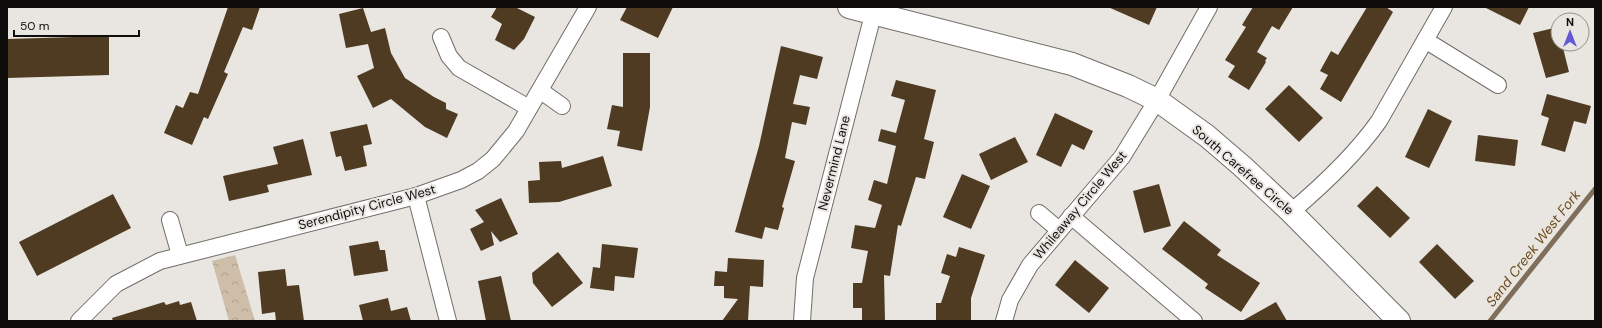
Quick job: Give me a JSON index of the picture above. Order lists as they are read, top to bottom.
{
  "streets": {
    "main road": ["South Carefree Circle"],
    "street": ["Nevermind Lane", "Whileaway Circle West", "Serendipity Circle West"]
  },
  "crossings": [
    ["Nevermind Lane", "South Carefree Circle"],
    ["South Carefree Circle", "Whileaway Circle West"]
  ],
  "water": ["Sand Creek West Fork"],
  "scale_bar": "50 m",
  "north": "top"
}
